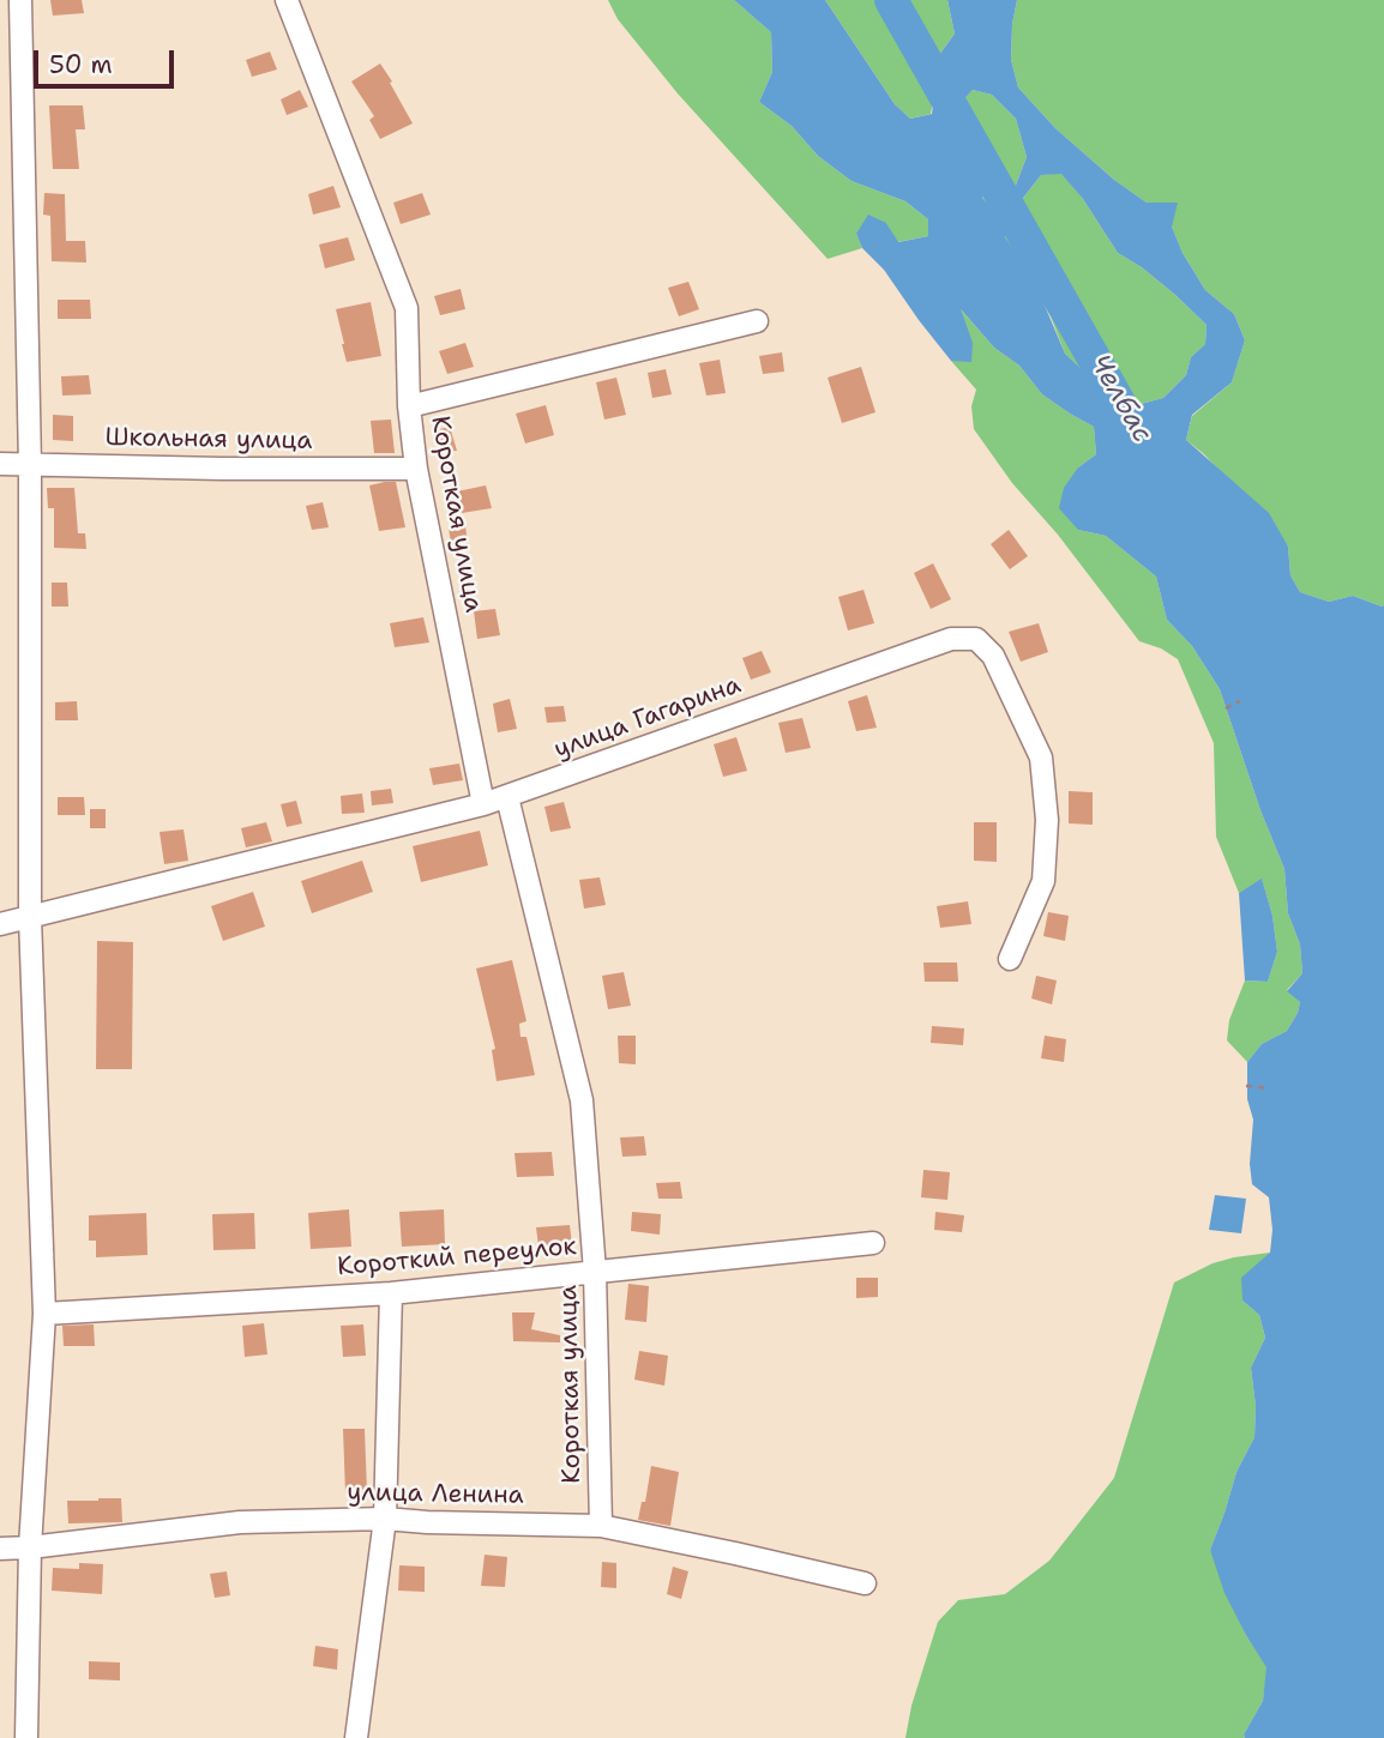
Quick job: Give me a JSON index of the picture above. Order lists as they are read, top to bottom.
{
  "streets": {
    "street": [
      "Школьная улица",
      "Короткая улица",
      "улица Гагарина",
      "Короткий переулок",
      "улица Ленина"
    ]
  },
  "crossings": [
    ["Школьная улица", "Короткая улица"],
    ["Короткая улица", "улица Гагарина"],
    ["Короткая улица", "Короткий переулок"],
    ["Короткая улица", "улица Ленина"]
  ],
  "water": ["Челбас"],
  "scale_bar": "50 m"
}
